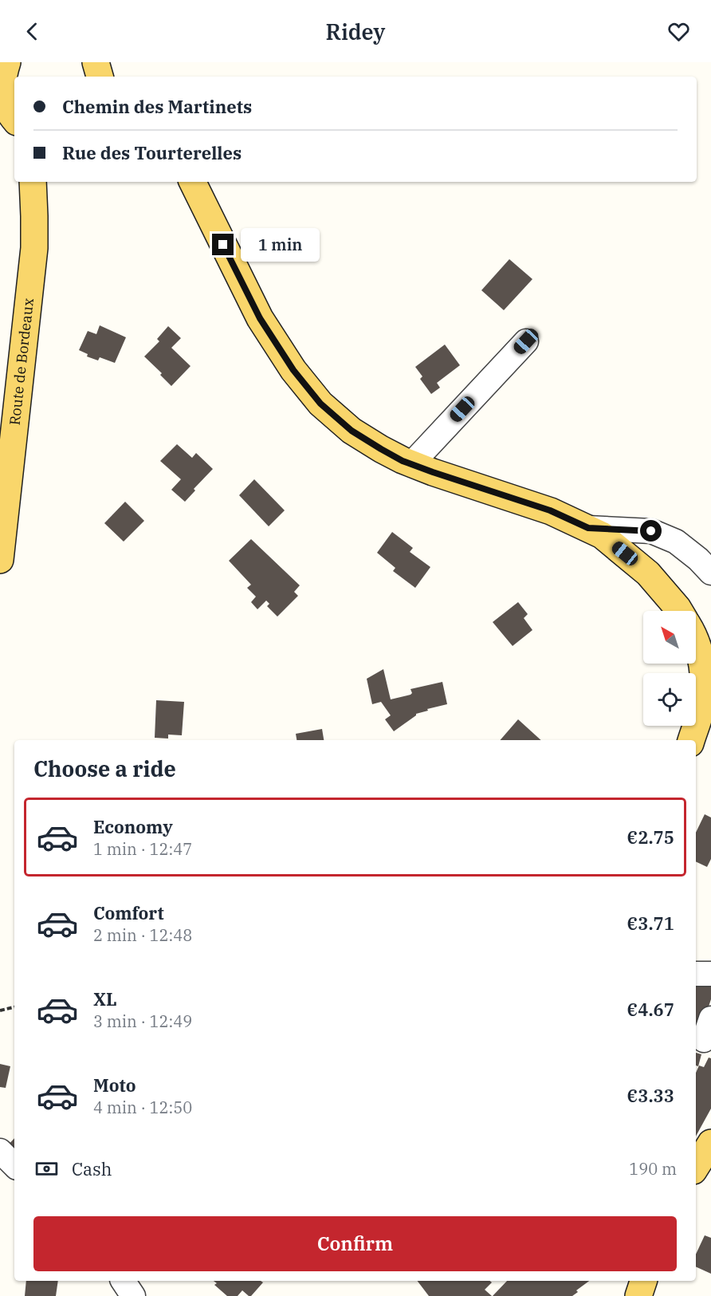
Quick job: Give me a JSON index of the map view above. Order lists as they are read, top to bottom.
{
  "streets": {
    "main road": ["Route de Bordeaux"]
  },
  "north": "top left",
  "page": {
    "header": "Ridey",
    "banner": ["Chemin des Martinets", "Rue des Tourterelles"],
    "bubble": "1 min",
    "heading": "Choose a ride",
    "list": [
      {
        "name": "Economy",
        "note": "1 min · 12:47",
        "value": "€2.75"
      },
      {
        "name": "Comfort",
        "note": "2 min · 12:48",
        "value": "€3.71"
      },
      {
        "name": "XL",
        "note": "3 min · 12:49",
        "value": "€4.67"
      },
      {
        "name": "Moto",
        "note": "4 min · 12:50",
        "value": "€3.33"
      }
    ],
    "pay": ["Cash", "190 m"],
    "buttons": "Confirm"
  }
}
